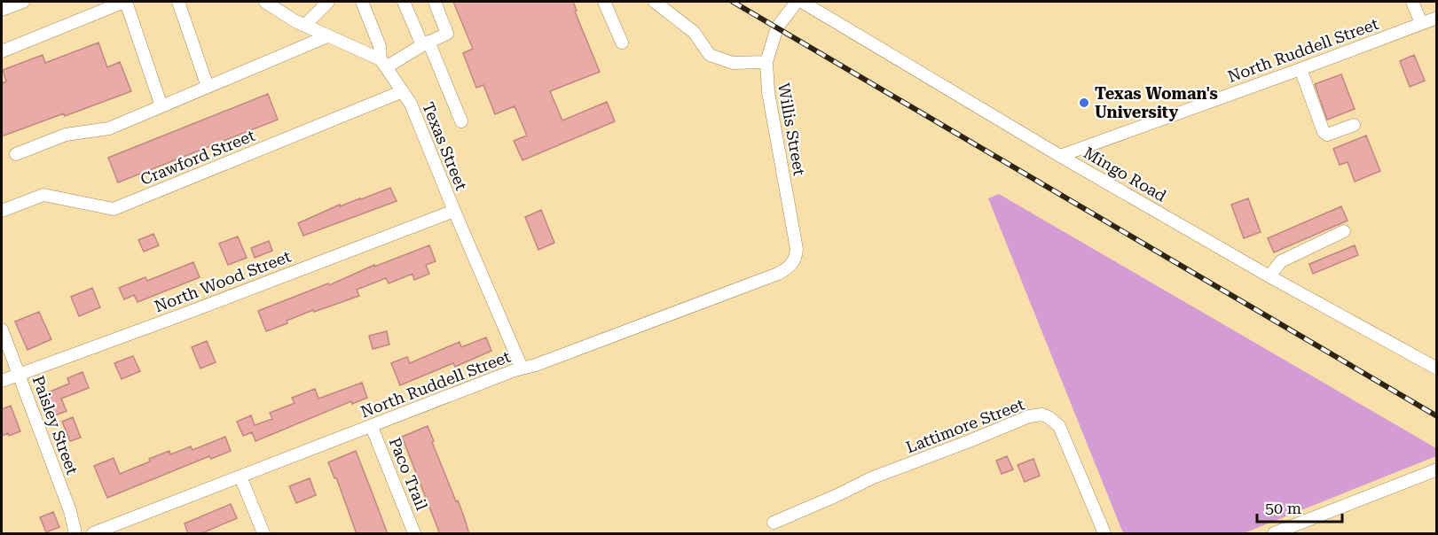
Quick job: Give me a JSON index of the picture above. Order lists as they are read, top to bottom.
{
  "streets": {
    "street": [
      "North Ruddell Street",
      "Willis Street",
      "Texas Street",
      "Crawford Street",
      "Mingo Road",
      "North Wood Street",
      "Paisley Street",
      "Lattimore Street",
      "Paco Trail"
    ]
  },
  "crossings": [
    ["North Ruddell Street", "Willis Street"],
    ["North Ruddell Street", "Texas Street"],
    ["North Ruddell Street", "Mingo Road"],
    ["North Ruddell Street", "Paco Trail"],
    ["Texas Street", "Crawford Street"],
    ["Texas Street", "North Wood Street"],
    ["North Wood Street", "Paisley Street"]
  ],
  "places": ["Texas Woman's University"],
  "scale_bar": "50 m"
}
